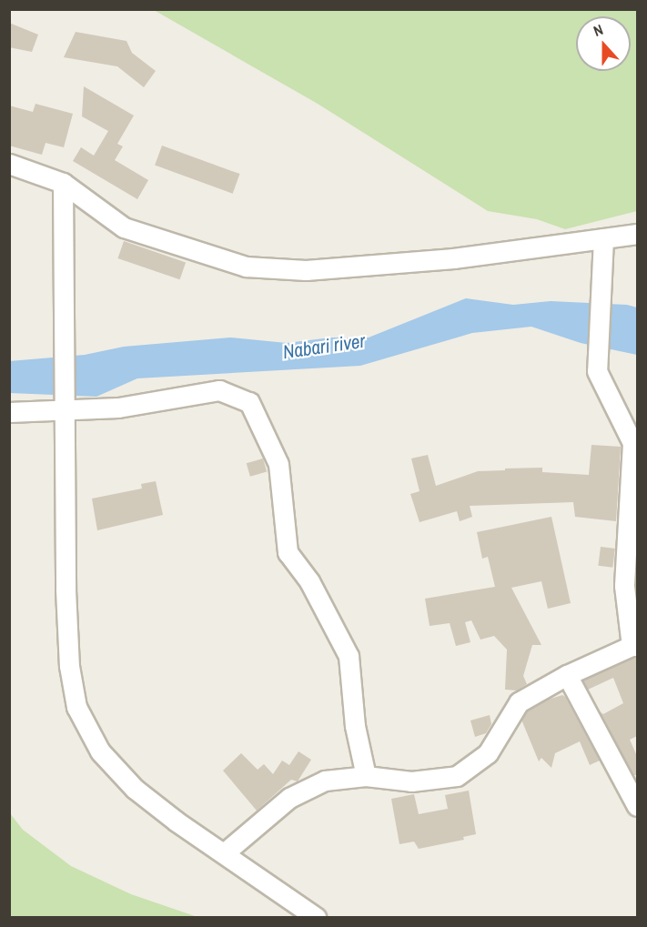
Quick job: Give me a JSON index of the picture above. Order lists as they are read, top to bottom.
{
  "water": ["Nabari river"],
  "north": "top"
}
